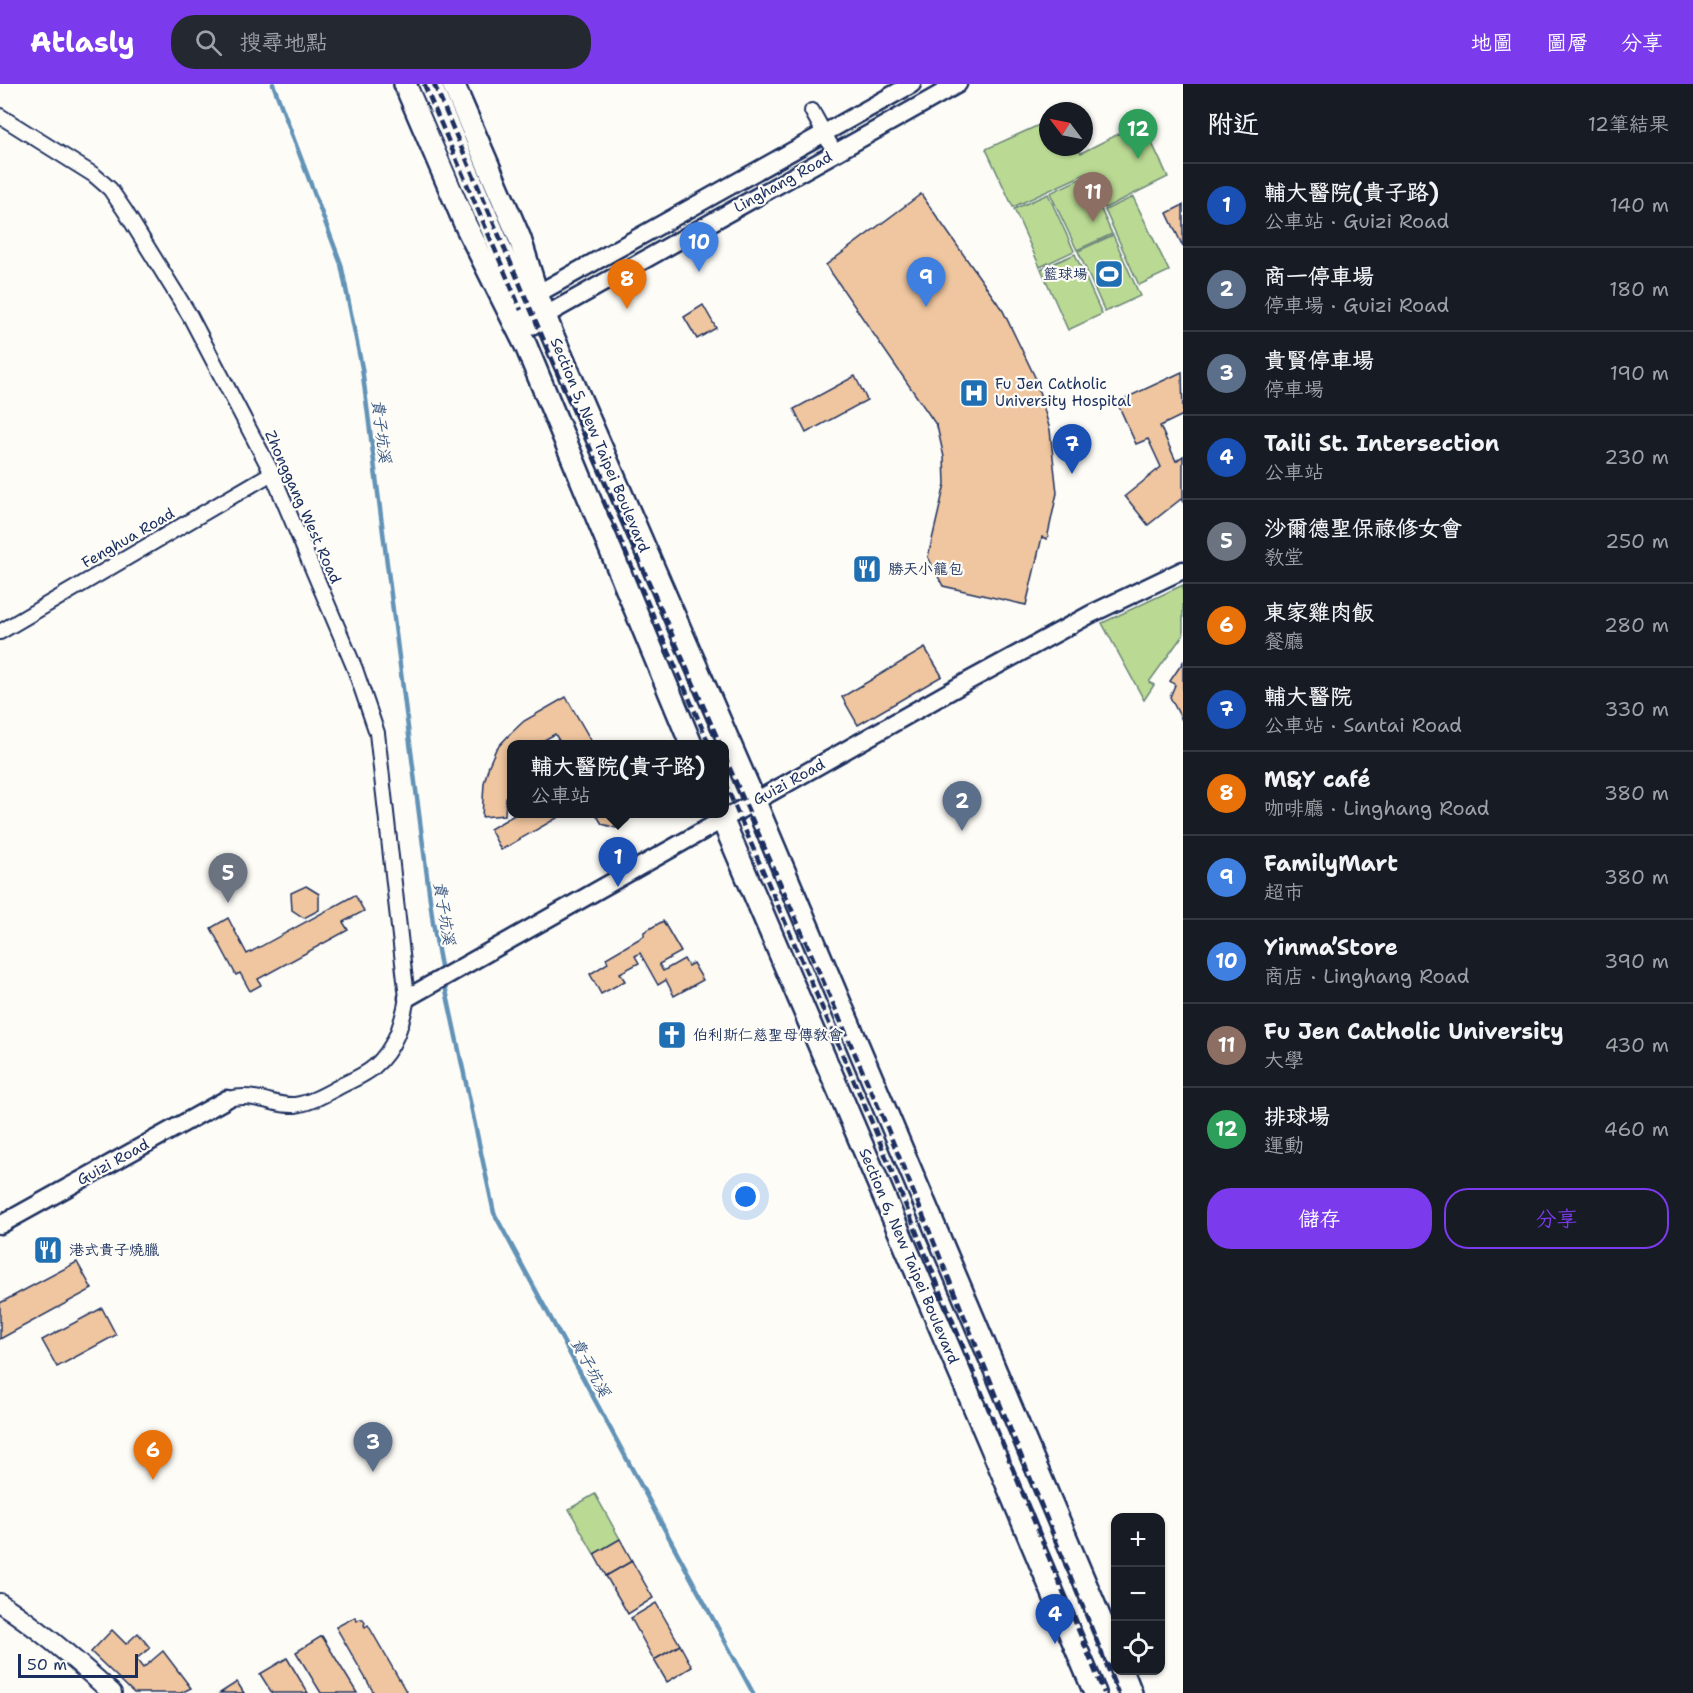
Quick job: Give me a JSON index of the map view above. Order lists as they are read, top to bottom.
{
  "streets": {
    "main road": ["Section 5, New Taipei Boulevard", "Section 6, New Taipei Boulevard"],
    "street": [
      "Linghang Road",
      "Zhonggang West Road",
      "Fenghua Road",
      "Guizi Road"
    ]
  },
  "crossings": [
    ["Linghang Road", "Section 5, New Taipei Boulevard"],
    ["Section 5, New Taipei Boulevard", "Guizi Road"],
    ["Zhonggang West Road", "Fenghua Road"],
    ["Zhonggang West Road", "Guizi Road"]
  ],
  "water": ["貴子坑溪"],
  "places": {
    "sports": ["籃球場"],
    "hospital": ["Fu Jen Catholic University Hospital"],
    "restaurant": ["勝天小籠包", "港式貴子燒臘"],
    "church": ["伯利斯仁慈聖母傳教會"]
  },
  "scale_bar": "50 m",
  "north": "top left",
  "page": {
    "header": "Atlasly",
    "search": "搜尋地點",
    "nav": ["地圖", "圖層", "分享"],
    "heading": ["附近", "12筆結果"],
    "pins": [
      "12",
      "11",
      "10",
      "9",
      "8",
      "7",
      "2",
      "1",
      "5",
      "3",
      "6",
      "4"
    ],
    "list": [
      {
        "mark": "1",
        "name": "輔大醫院(貴子路)",
        "note": "公車站 · Guizi Road",
        "value": "140 m"
      },
      {
        "mark": "2",
        "name": "商一停車場",
        "note": "停車場 · Guizi Road",
        "value": "180 m"
      },
      {
        "mark": "3",
        "name": "貴賢停車場",
        "note": "停車場",
        "value": "190 m"
      },
      {
        "mark": "4",
        "name": "Taili St. Intersection",
        "note": "公車站",
        "value": "230 m"
      },
      {
        "mark": "5",
        "name": "沙爾德聖保祿修女會",
        "note": "教堂",
        "value": "250 m"
      },
      {
        "mark": "6",
        "name": "東家雞肉飯",
        "note": "餐廳",
        "value": "280 m"
      },
      {
        "mark": "7",
        "name": "輔大醫院",
        "note": "公車站 · Santai Road",
        "value": "330 m"
      },
      {
        "mark": "8",
        "name": "M&Y café",
        "note": "咖啡廳 · Linghang Road",
        "value": "380 m"
      },
      {
        "mark": "9",
        "name": "FamilyMart",
        "note": "超市",
        "value": "380 m"
      },
      {
        "mark": "10",
        "name": "Yinma’Store",
        "note": "商店 · Linghang Road",
        "value": "390 m"
      },
      {
        "mark": "11",
        "name": "Fu Jen Catholic University",
        "note": "大學",
        "value": "430 m"
      },
      {
        "mark": "12",
        "name": "排球場",
        "note": "運動",
        "value": "460 m"
      }
    ],
    "popup": ["輔大醫院(貴子路)", "公車站"],
    "buttons": ["儲存", "分享"],
    "map_buttons": ["+", "−"],
    "scale": "50 m"
  }
}
